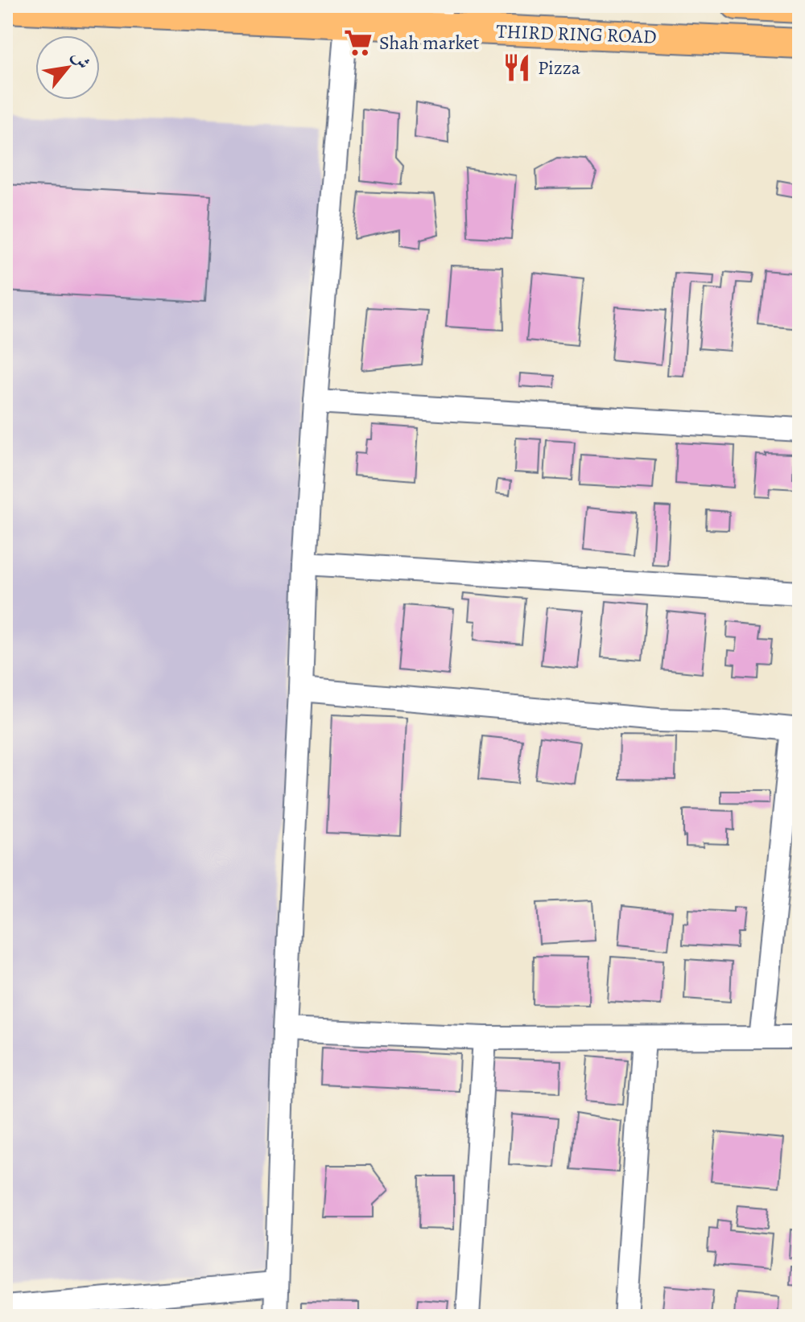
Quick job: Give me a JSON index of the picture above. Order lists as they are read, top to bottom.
{
  "streets": {
    "main road": ["THIRD RING ROAD"]
  },
  "places": {
    "supermarket": ["Shah market"],
    "restaurant": ["Pizza"]
  },
  "north": "top right"
}
